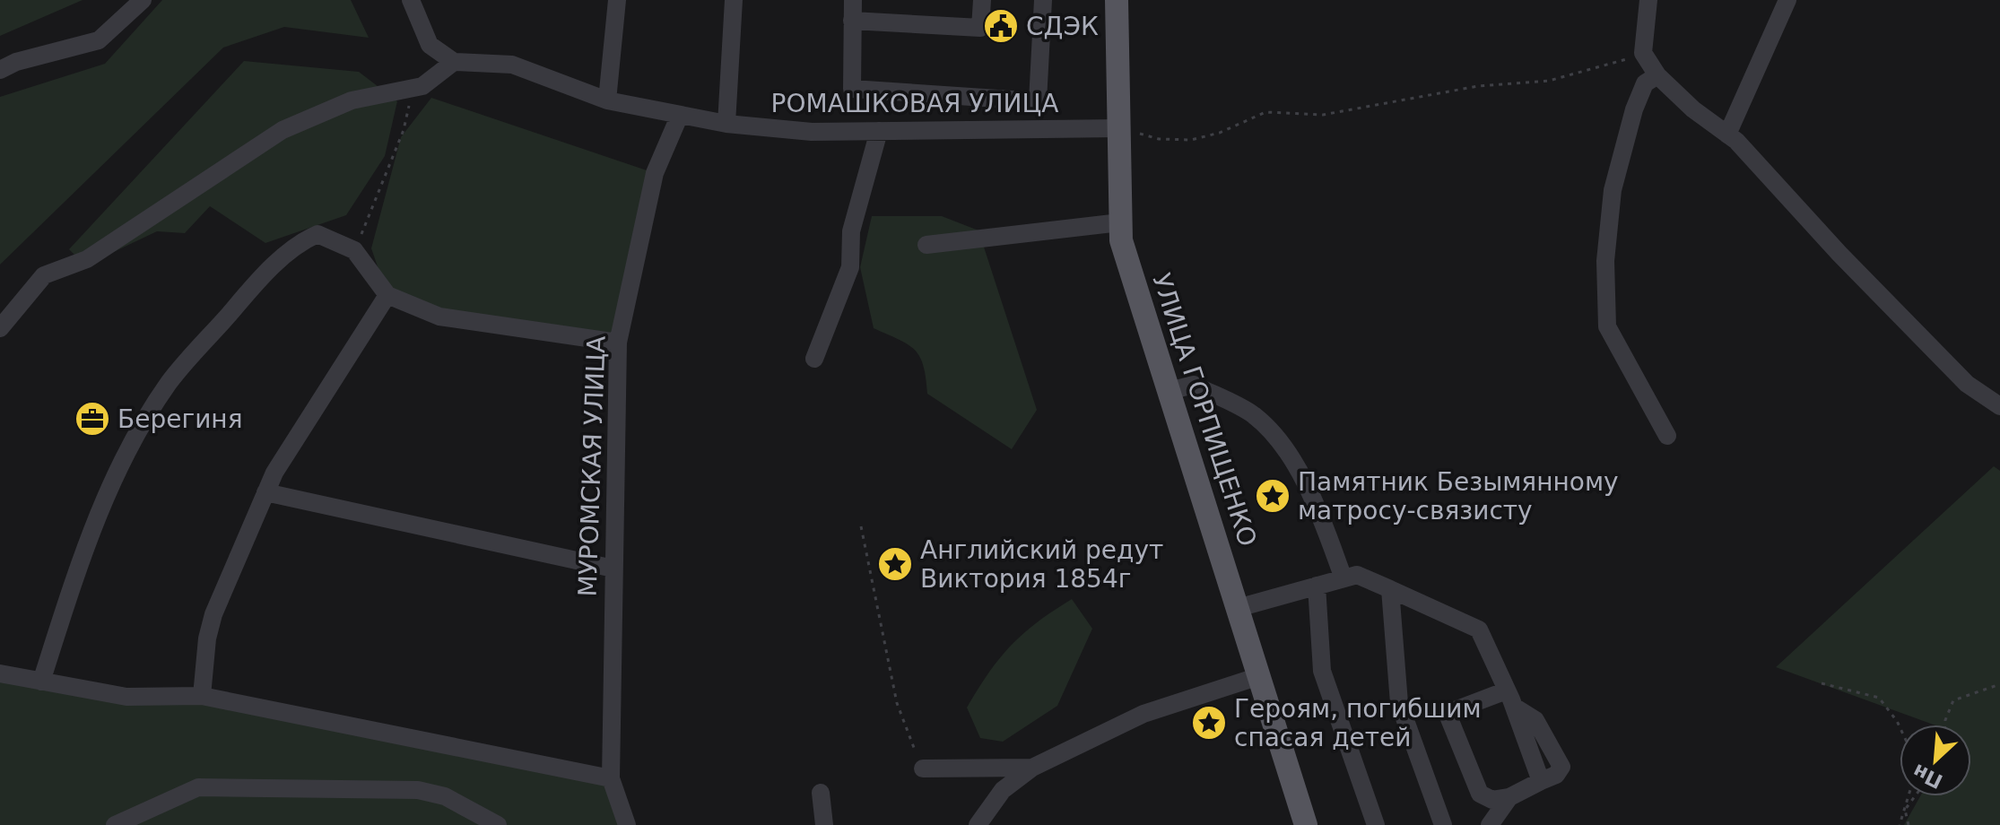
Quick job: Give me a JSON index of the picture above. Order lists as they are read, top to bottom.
{
  "streets": {
    "main road": ["УЛИЦА ГОРПИЩЕНКО"],
    "street": ["РОМАШКОВАЯ УЛИЦА", "МУРОМСКАЯ УЛИЦА"]
  },
  "crossings": [
    ["РОМАШКОВАЯ УЛИЦА", "УЛИЦА ГОРПИЩЕНКО"],
    ["РОМАШКОВАЯ УЛИЦА", "МУРОМСКАЯ УЛИЦА"]
  ],
  "places": {
    "public building": ["СДЭК"],
    "office": ["Берегиня"],
    "place": ["Памятник Безымянному матросу-связисту", "Английский редут Виктория 1854г", "Героям, погибшим спасая детей"]
  },
  "north": "bottom left"
}
